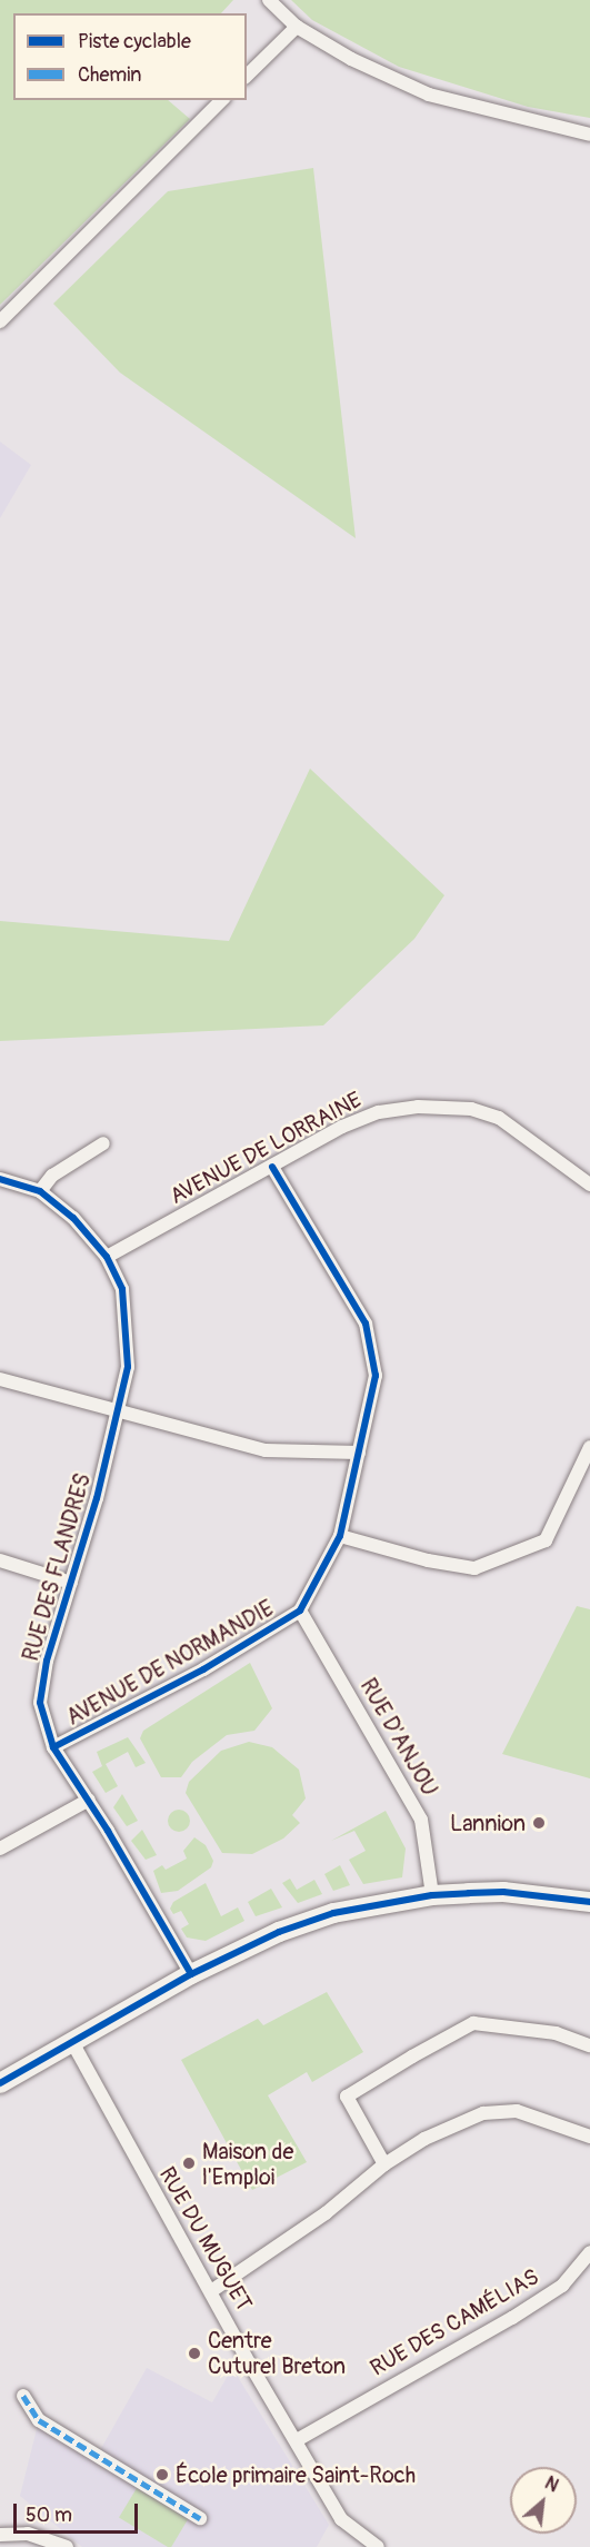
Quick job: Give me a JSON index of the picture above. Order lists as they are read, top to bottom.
{
  "streets": {
    "street": [
      "AVENUE DE LORRAINE",
      "RUE DES FLANDRES",
      "AVENUE DE NORMANDIE",
      "RUE D'ANJOU",
      "RUE DU MUGUET",
      "RUE DES CAMÉLIAS"
    ]
  },
  "crossings": [
    ["AVENUE DE LORRAINE", "RUE DES FLANDRES"],
    ["AVENUE DE LORRAINE", "AVENUE DE NORMANDIE"],
    ["RUE DES FLANDRES", "AVENUE DE NORMANDIE"],
    ["AVENUE DE NORMANDIE", "RUE D'ANJOU"],
    ["RUE DU MUGUET", "RUE DES CAMÉLIAS"]
  ],
  "places": [
    "Lannion",
    "Maison de l'Emploi",
    "Centre Cuturel Breton",
    "École primaire Saint-Roch"
  ],
  "legend": ["Piste cyclable", "Chemin"],
  "scale_bar": "50 m",
  "north": "top right"
}
